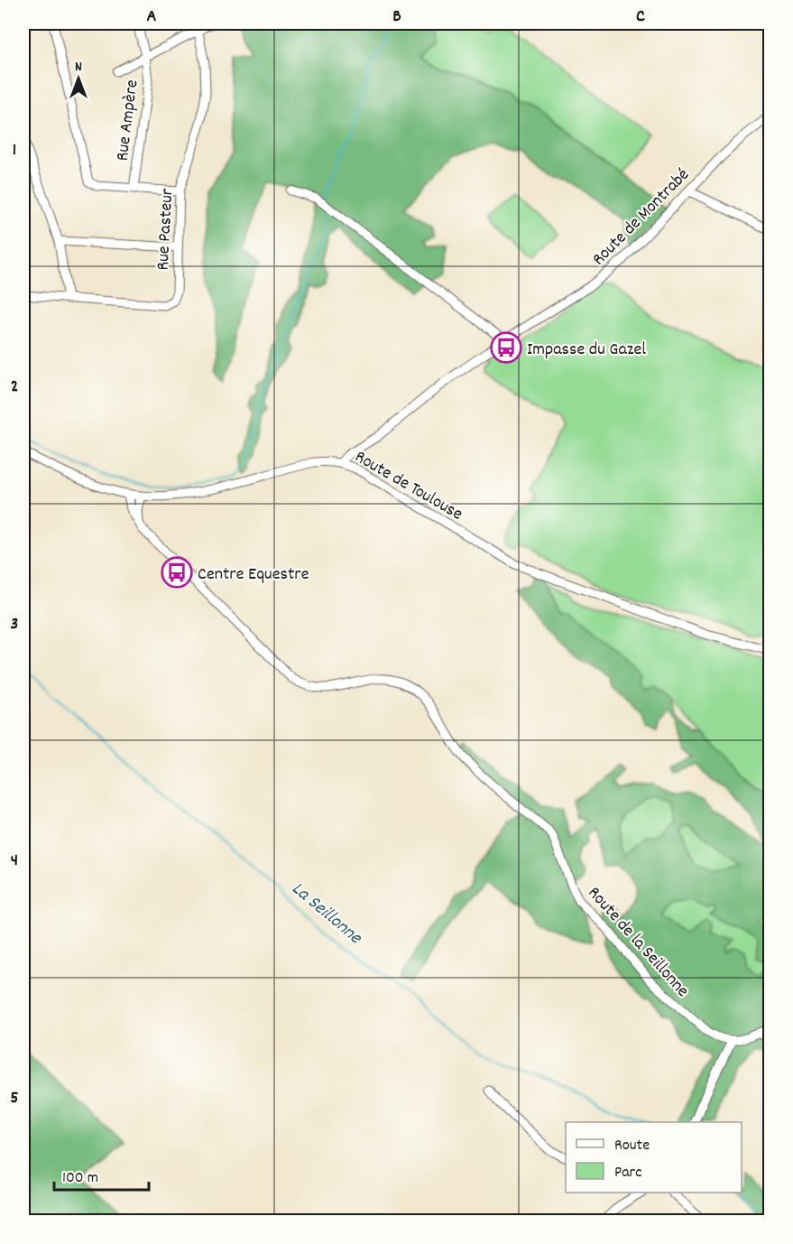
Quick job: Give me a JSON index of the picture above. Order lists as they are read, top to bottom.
{
  "streets": {
    "street": [
      "Rue Ampère",
      "Route de Montrabé",
      "Rue Pasteur",
      "Route de Toulouse",
      "Route de la Seillonne"
    ]
  },
  "crossings": [
    ["Route de Montrabé", "Route de Toulouse"],
    ["Route de Toulouse", "Route de la Seillonne"]
  ],
  "water": ["La Seillonne"],
  "places": {
    "bus stop": ["Impasse du Gazel", "Centre Equestre"]
  },
  "legend": ["Route", "Parc"],
  "scale_bar": "100 m",
  "north": "top",
  "grid": {
    "columns": ["A", "B", "C"],
    "rows": [
      "1",
      "2",
      "3",
      "4",
      "5"
    ]
  }
}
